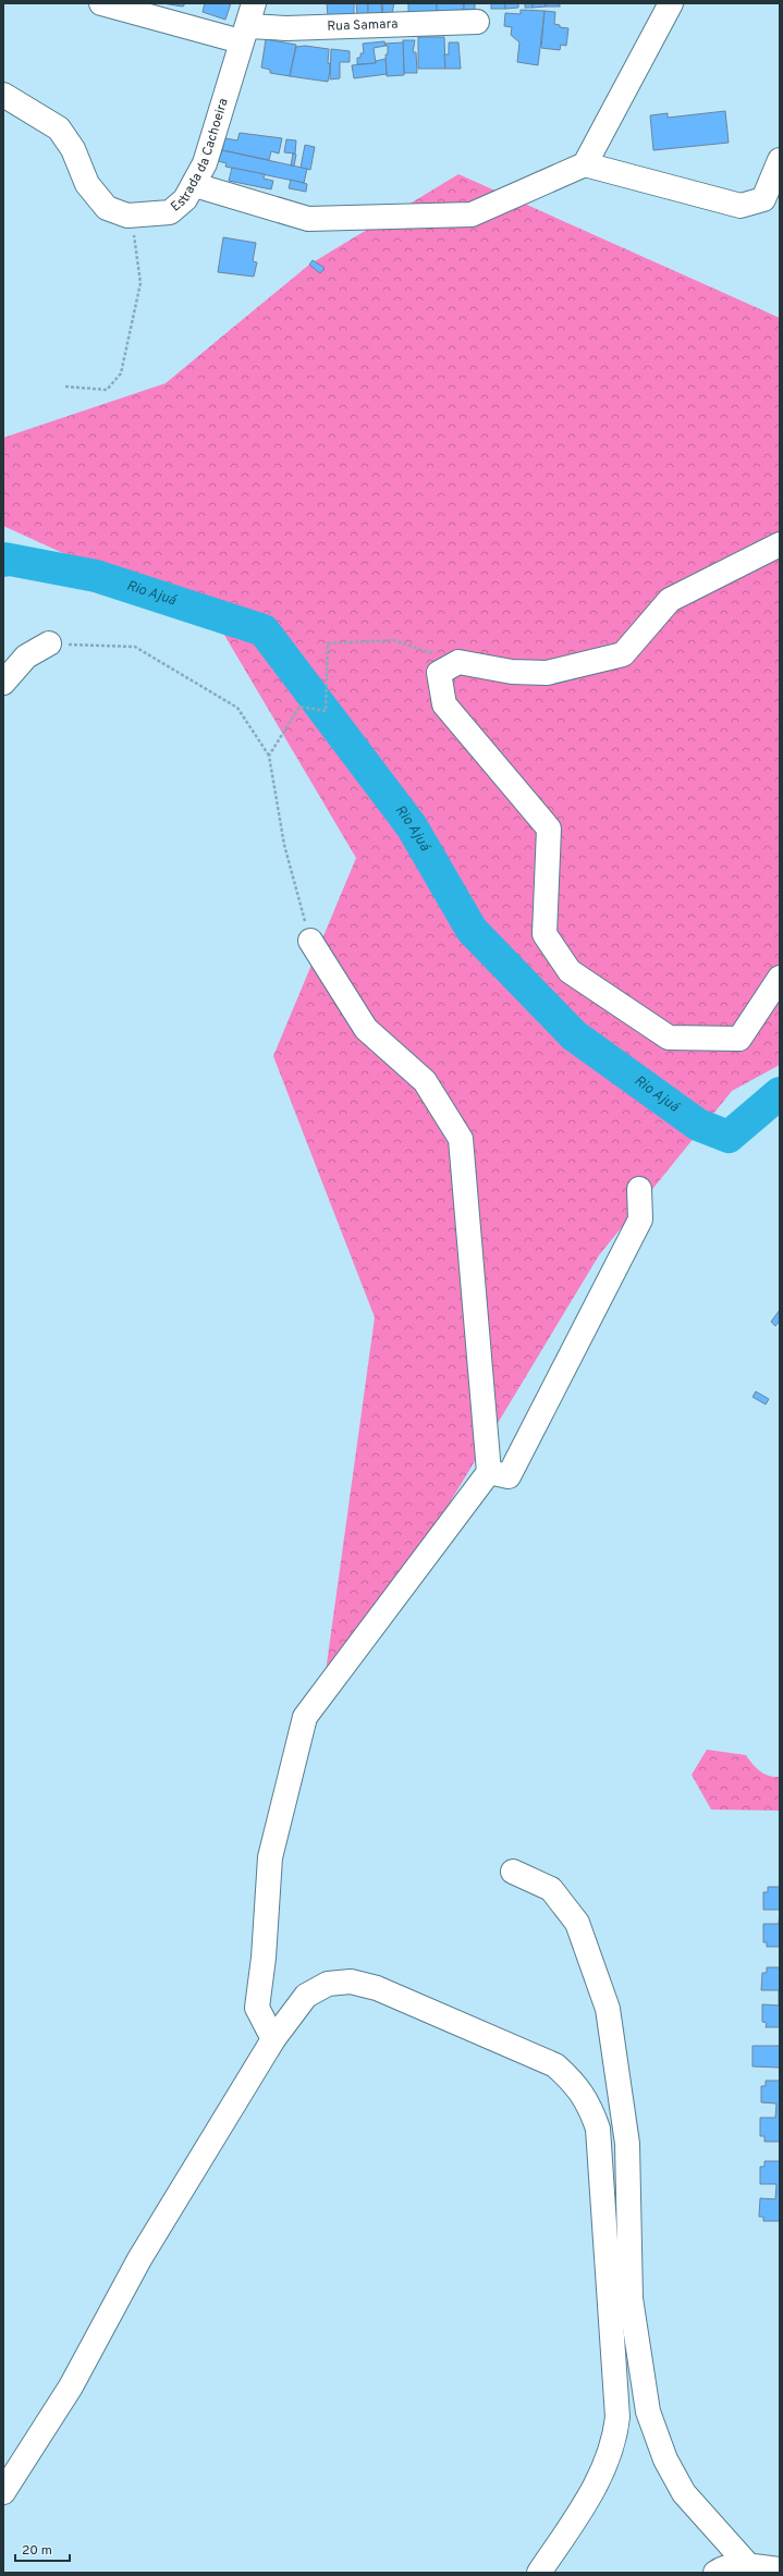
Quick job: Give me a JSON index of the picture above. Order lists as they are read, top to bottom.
{
  "streets": {
    "street": ["Rua Samara", "Estrada da Cachoeira"]
  },
  "crossings": [
    ["Rua Samara", "Estrada da Cachoeira"]
  ],
  "water": ["Rio Ajuá"],
  "scale_bar": "20 m"
}
